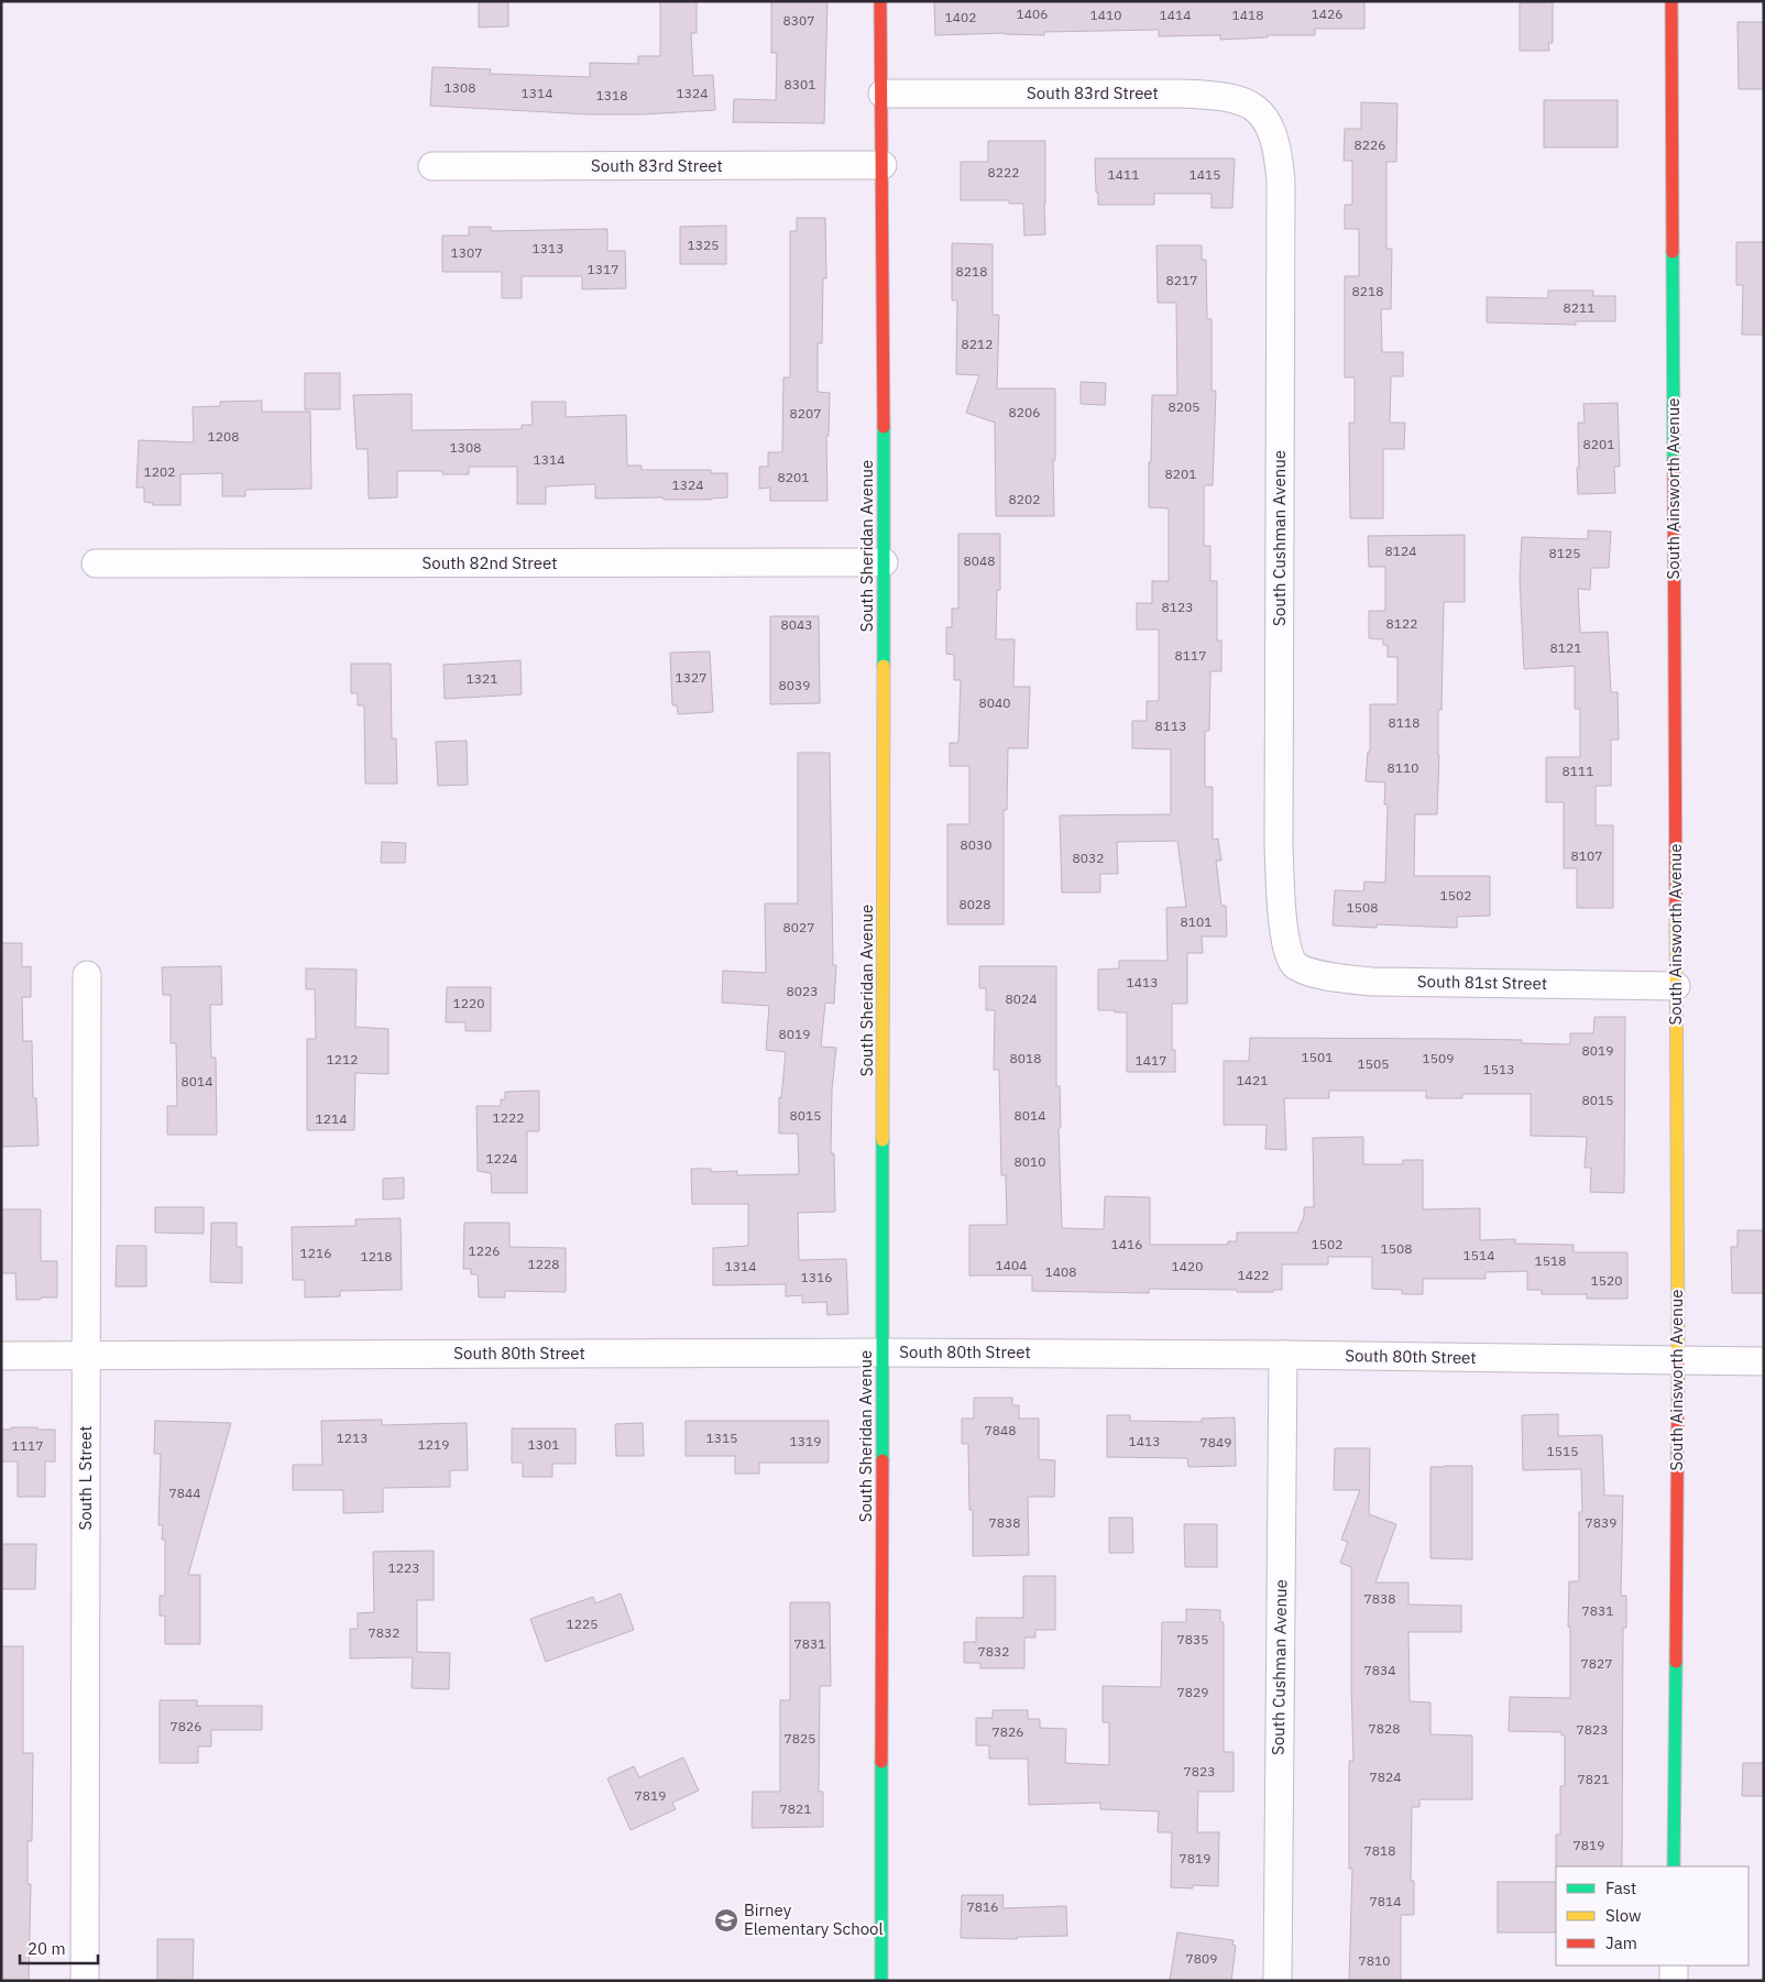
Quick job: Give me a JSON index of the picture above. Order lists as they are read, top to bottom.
{
  "streets": {
    "street": [
      "South 83rd Street",
      "South Ainsworth Avenue",
      "South Cushman Avenue",
      "South Sheridan Avenue",
      "South 82nd Street",
      "South 81st Street",
      "South 80th Street",
      "South L Street"
    ]
  },
  "crossings": [
    ["South 83rd Street", "South Cushman Avenue"],
    ["South 83rd Street", "South Sheridan Avenue"],
    ["South Ainsworth Avenue", "South 81st Street"],
    ["South Ainsworth Avenue", "South 80th Street"],
    ["South Cushman Avenue", "South 81st Street"],
    ["South Cushman Avenue", "South 80th Street"],
    ["South Sheridan Avenue", "South 82nd Street"],
    ["South Sheridan Avenue", "South 80th Street"],
    ["South 80th Street", "South L Street"]
  ],
  "places": {
    "school or university": ["Birney Elementary School"]
  },
  "house_numbers": [
    "1406",
    "1426",
    "1410",
    "1414",
    "1418",
    "1402",
    "8307",
    "8301",
    "1308",
    "1314",
    "1324",
    "1318",
    "8226",
    "8222",
    "1411",
    "1415",
    "1325",
    "1313",
    "1307",
    "1317",
    "8218",
    "8217",
    "8218",
    "8211",
    "8212",
    "8205",
    "8206",
    "8207",
    "1208",
    "8201",
    "1308",
    "1314",
    "1202",
    "8201",
    "8201",
    "1324",
    "8202",
    "8124",
    "8125",
    "8048",
    "8123",
    "8122",
    "8043",
    "8121",
    "8117",
    "1327",
    "1321",
    "8039",
    "8040",
    "8118",
    "8113",
    "8110",
    "8111",
    "8030",
    "8107",
    "8032",
    "1502",
    "8028",
    "1508",
    "8101",
    "8027",
    "1413",
    "8023",
    "8024",
    "1220",
    "8019",
    "8019",
    "1501",
    "8018",
    "1509",
    "1212",
    "1417",
    "1505",
    "1513",
    "1421",
    "8014",
    "8015",
    "8015",
    "8014",
    "1222",
    "1214",
    "1224",
    "8010",
    "1416",
    "1502",
    "1508",
    "1226",
    "1216",
    "1514",
    "1218",
    "1518",
    "1228",
    "1404",
    "1314",
    "1420",
    "1408",
    "1422",
    "1316",
    "1520",
    "7848",
    "1213",
    "1315",
    "1319",
    "1413",
    "7849",
    "1219",
    "1301",
    "1117",
    "1515",
    "7844",
    "7838",
    "7839",
    "1223",
    "7838",
    "7831",
    "1225",
    "7832",
    "7835",
    "7831",
    "7832",
    "7827",
    "7834",
    "7829",
    "7826",
    "7828",
    "7823",
    "7826",
    "7825",
    "7823",
    "7824",
    "7821",
    "7819",
    "7821",
    "7819",
    "7818",
    "7819",
    "7814",
    "7816",
    "7809",
    "7810"
  ],
  "legend": ["Fast", "Slow", "Jam"],
  "scale_bar": "20 m"
}
